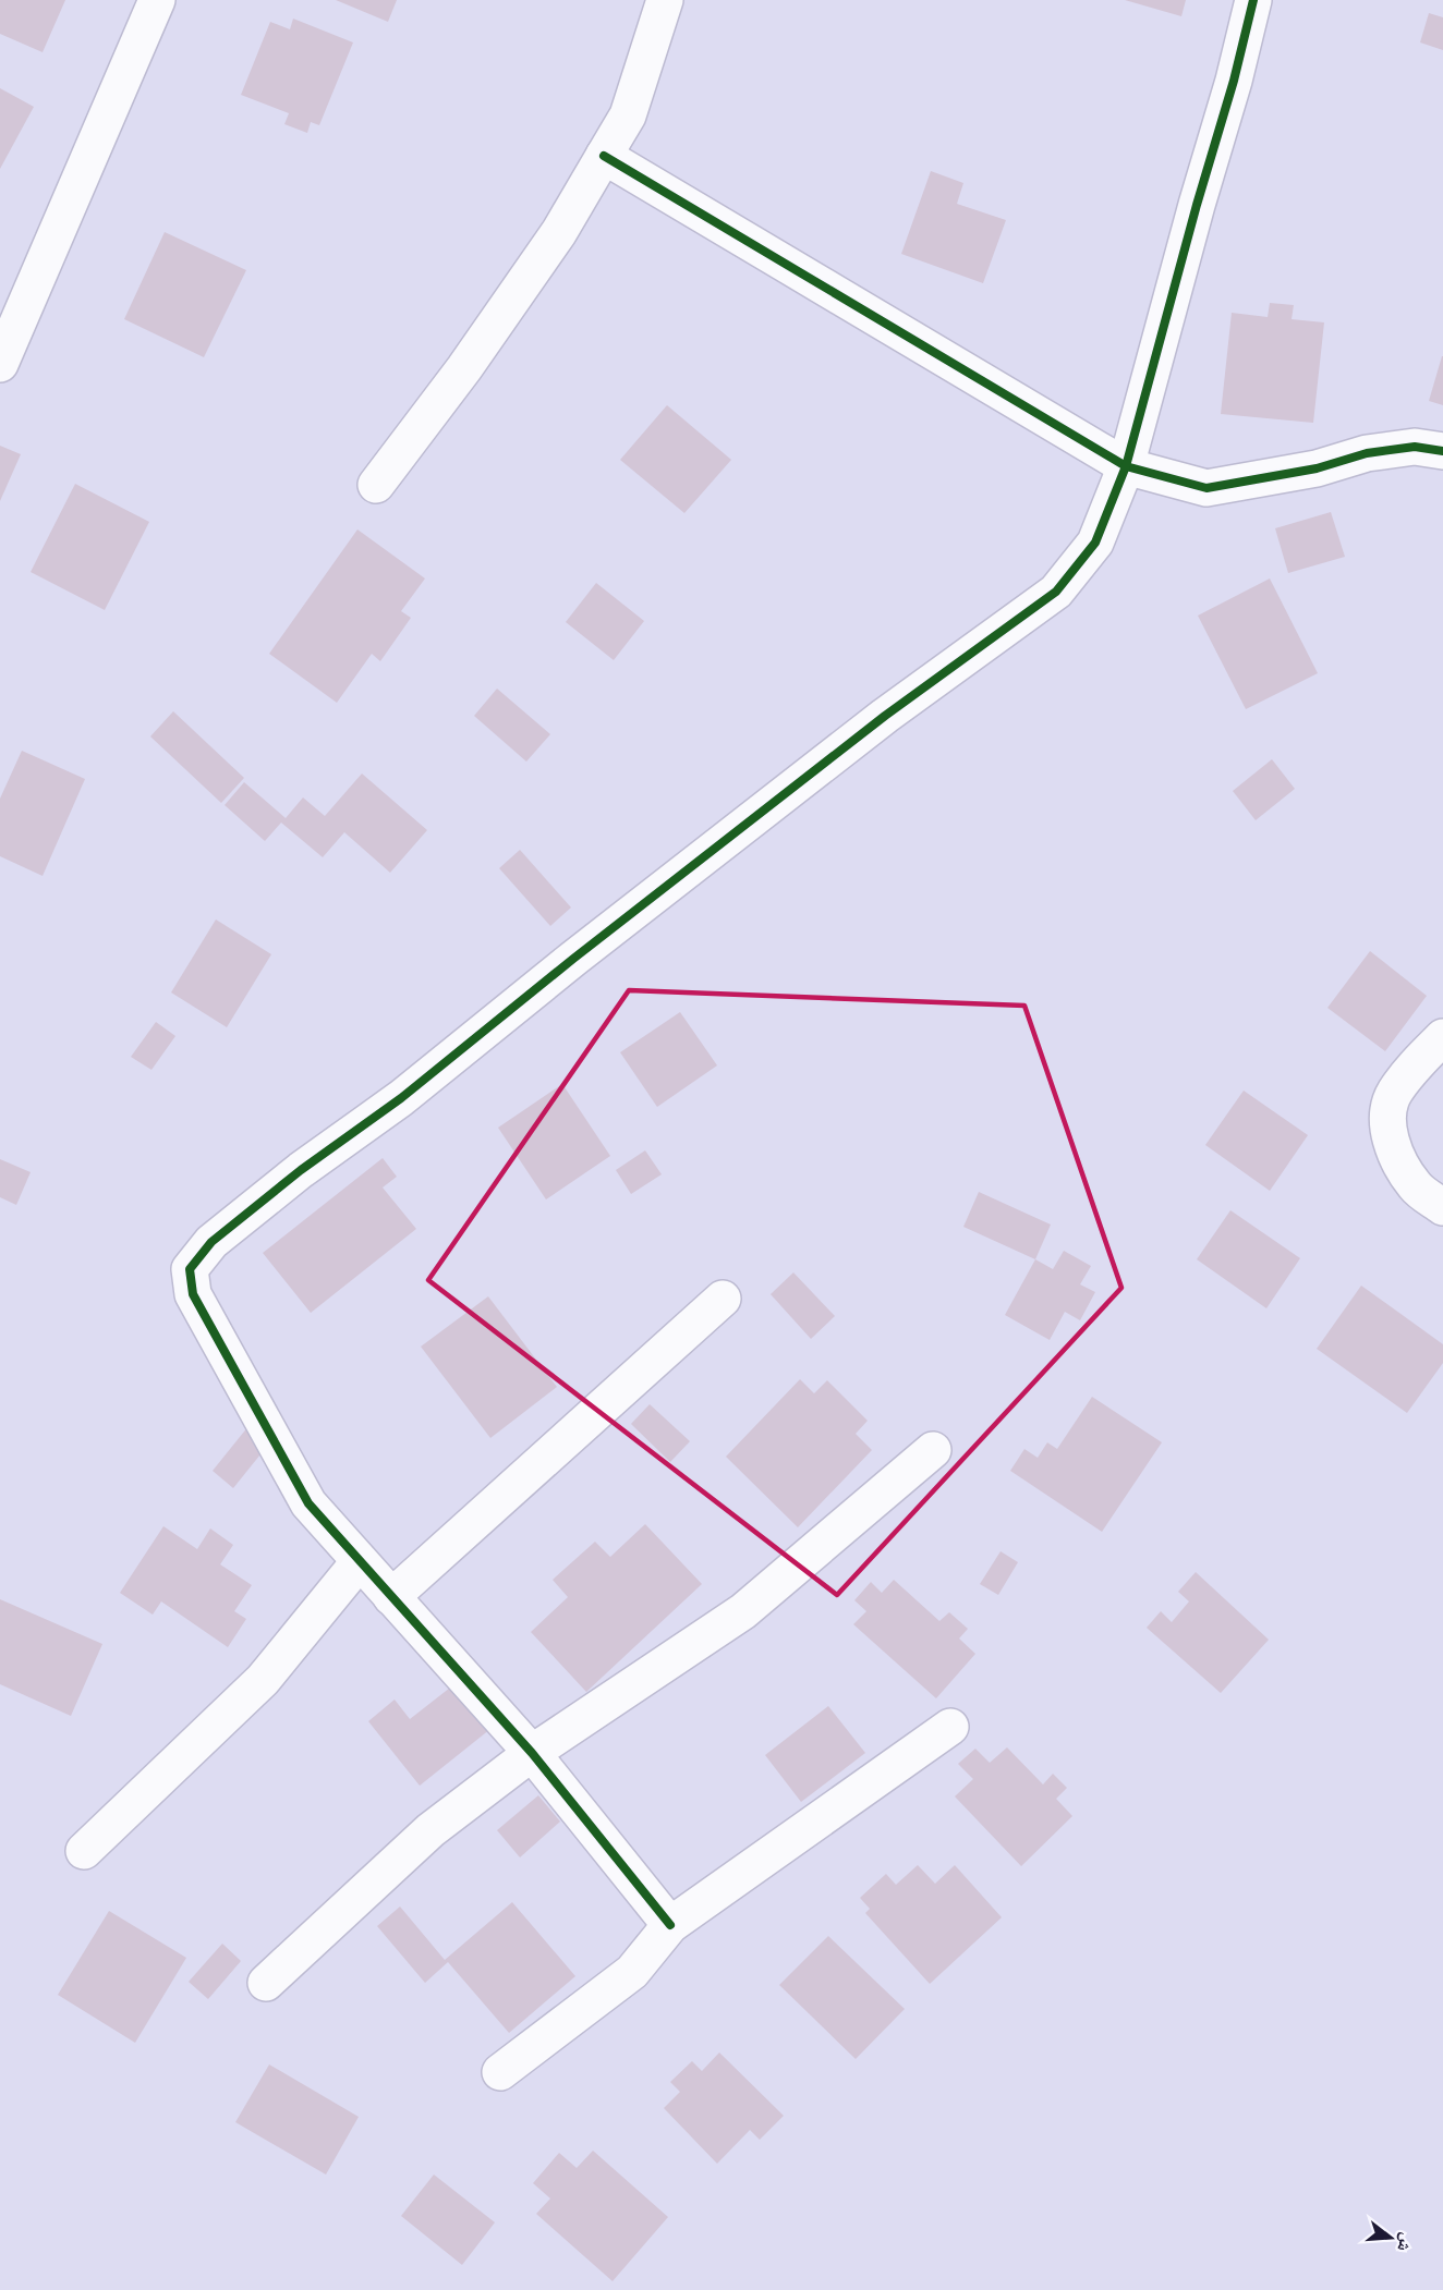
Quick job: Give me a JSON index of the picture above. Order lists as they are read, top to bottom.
{
  "north": "right"
}
